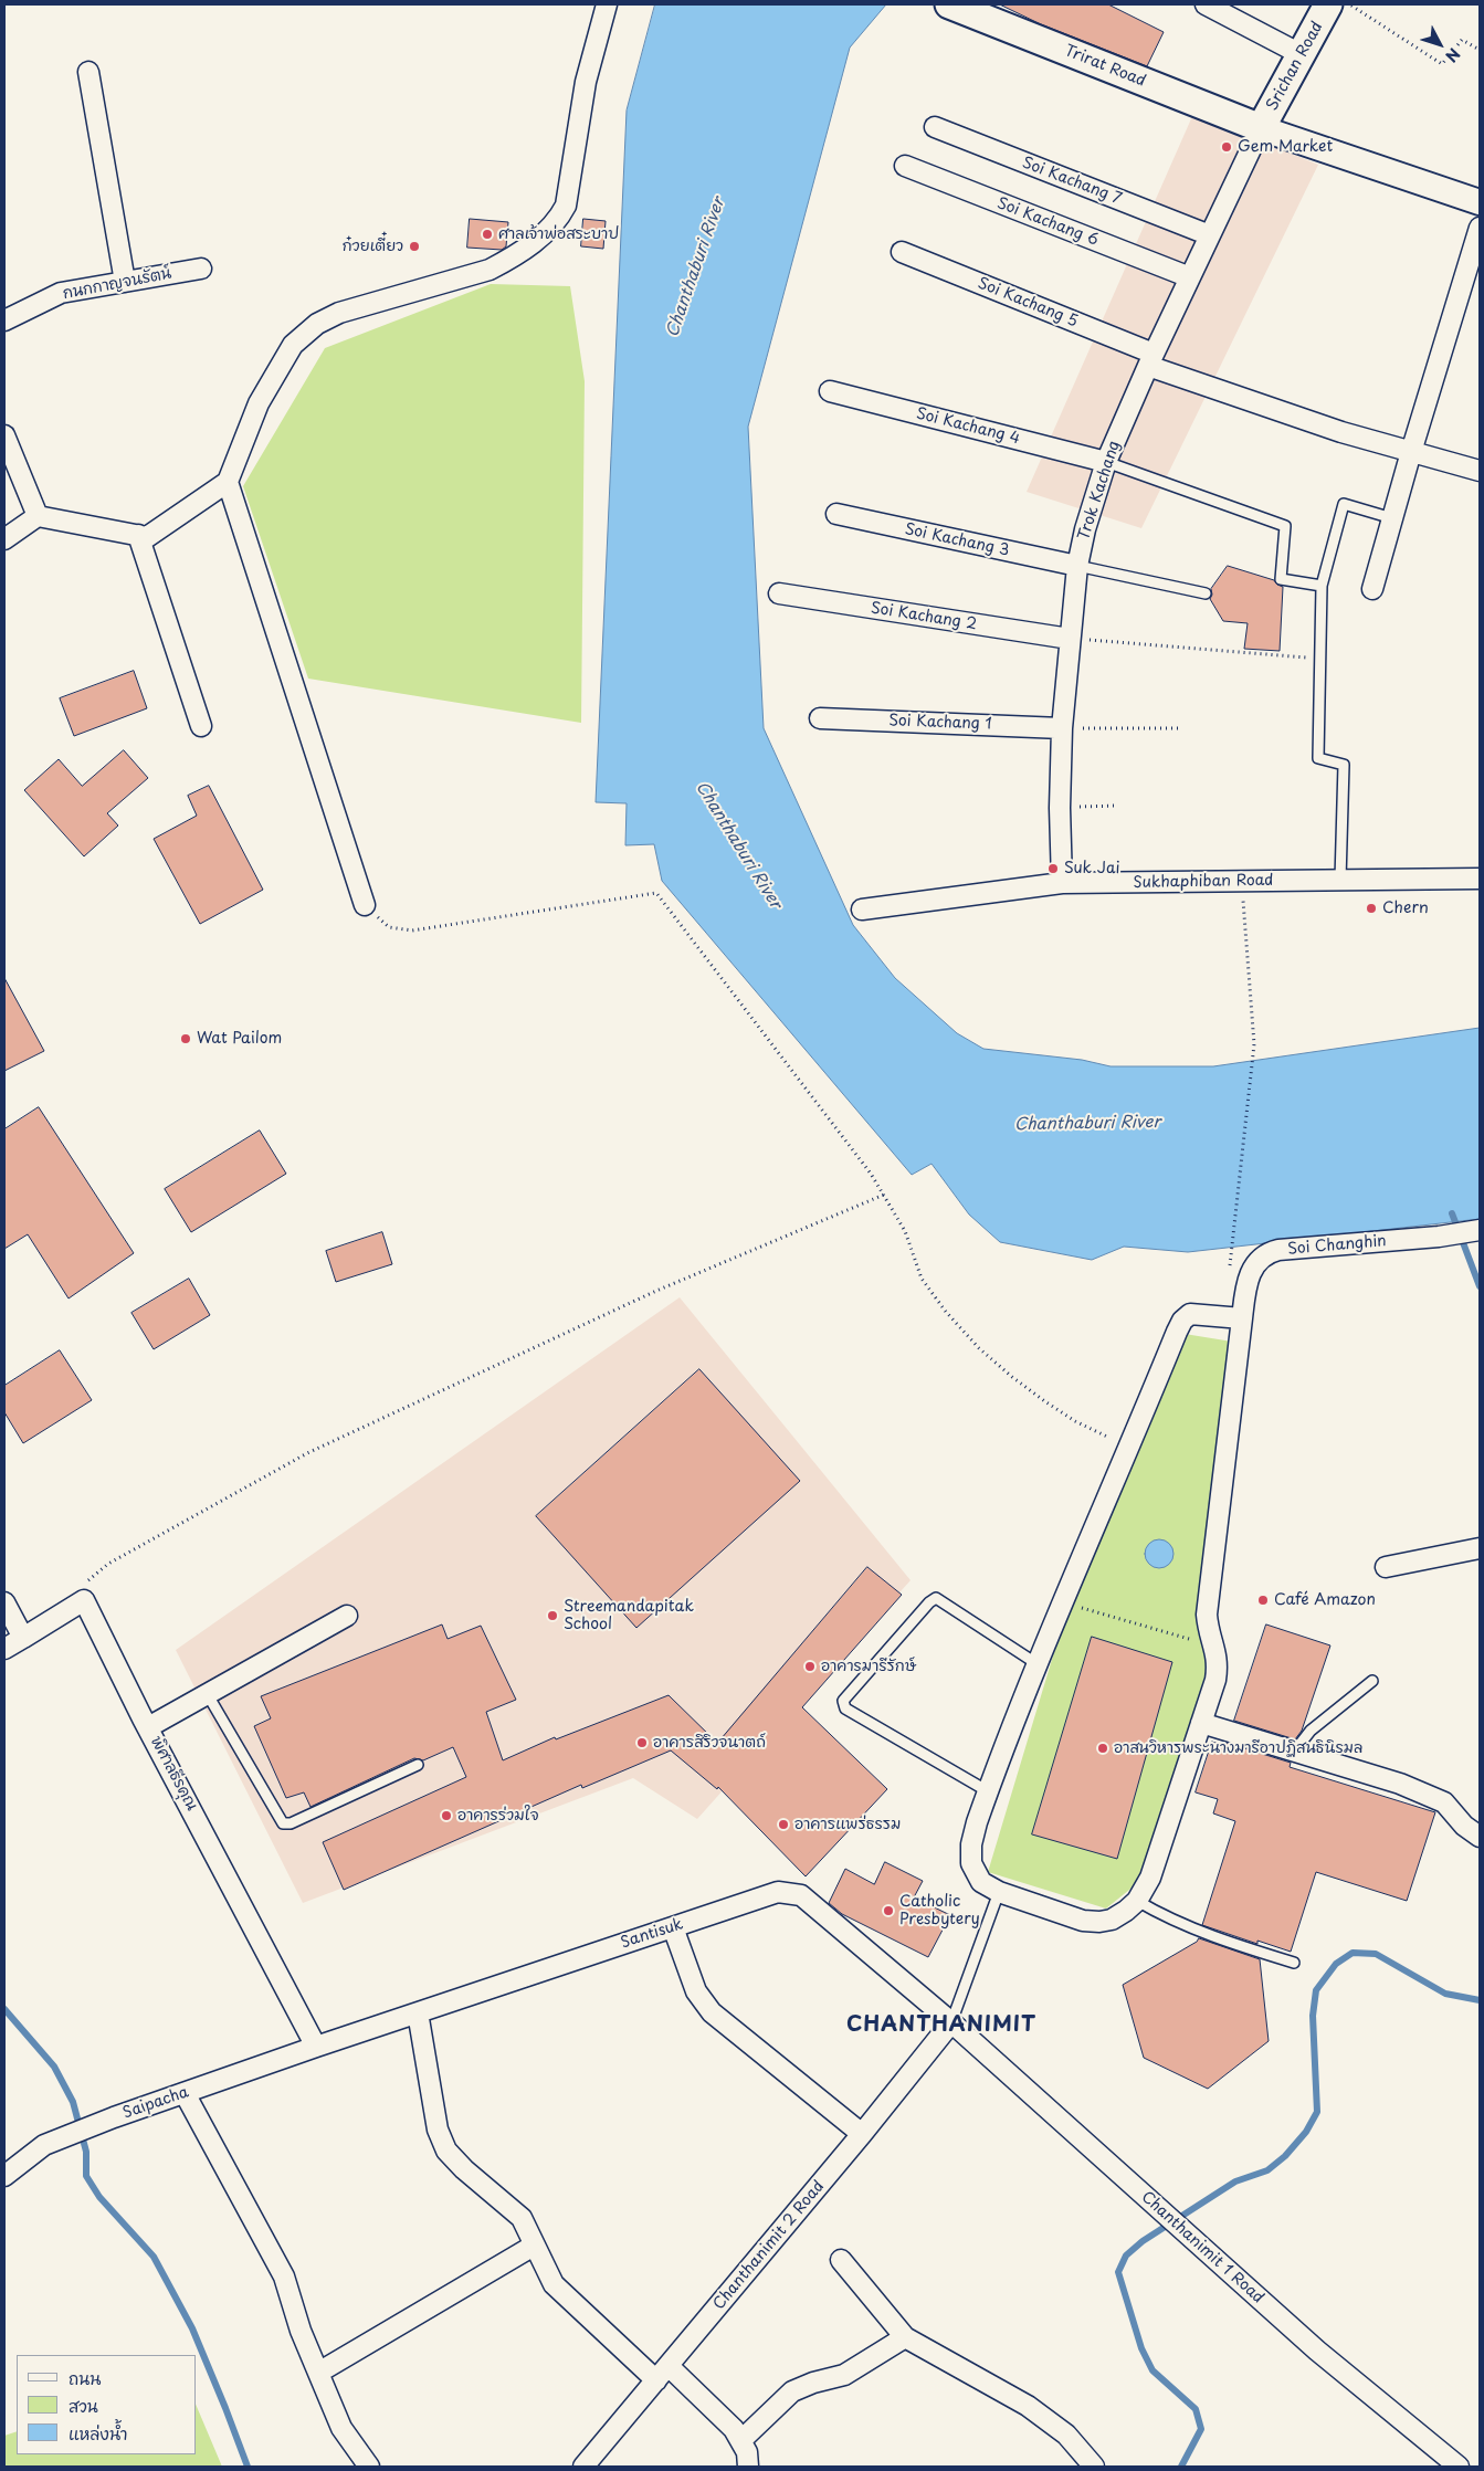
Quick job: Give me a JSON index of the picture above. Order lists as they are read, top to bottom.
{
  "streets": {
    "main road": ["Trirat Road", "Srichan Road"],
    "street": [
      "Soi Kachang 7",
      "Soi Kachang 6",
      "กนกกาญจนรัตน์",
      "Soi Kachang 5",
      "Soi Kachang 4",
      "Trok Kachang",
      "Soi Kachang 3",
      "Soi Kachang 2",
      "Soi Kachang 1",
      "Sukhaphiban Road",
      "Soi Changhin",
      "พิศาลธีรคุณ",
      "Santisuk",
      "Saipacha",
      "Chanthanimit 2 Road",
      "Chanthanimit 1 Road"
    ]
  },
  "crossings": [
    ["Trirat Road", "Srichan Road"],
    ["Trirat Road", "Trok Kachang"],
    ["Srichan Road", "Trok Kachang"],
    ["Soi Kachang 7", "Trok Kachang"],
    ["Soi Kachang 6", "Trok Kachang"],
    ["Soi Kachang 5", "Trok Kachang"],
    ["Soi Kachang 4", "Trok Kachang"],
    ["Trok Kachang", "Soi Kachang 3"],
    ["Trok Kachang", "Soi Kachang 2"],
    ["Trok Kachang", "Soi Kachang 1"],
    ["Trok Kachang", "Sukhaphiban Road"],
    ["พิศาลธีรคุณ", "Santisuk"],
    ["พิศาลธีรคุณ", "Saipacha"],
    ["Santisuk", "Saipacha"],
    ["Santisuk", "Chanthanimit 2 Road"],
    ["Santisuk", "Chanthanimit 1 Road"],
    ["Chanthanimit 2 Road", "Chanthanimit 1 Road"]
  ],
  "districts": ["CHANTHANIMIT"],
  "water": ["Chanthaburi River"],
  "places": [
    "Gem Market",
    "ศาลเจ้าพ่อสระบาป",
    "ก๋วยเตี๋ยว",
    "Suk Jai",
    "Chern",
    "Wat Pailom",
    "Café Amazon",
    "Streemandapitak School",
    "อาคารมารีรักษ์",
    "อาคารสิริวจนาตถ์",
    "อาสนวิหารพระนางมารีอาปฏิสนธินิรมล",
    "อาคารร่วมใจ",
    "อาคารแพร่ธรรม",
    "Catholic Presbytery"
  ],
  "legend": ["ถนน", "สวน", "แหล่งน้ำ"],
  "north": "bottom right"
}
